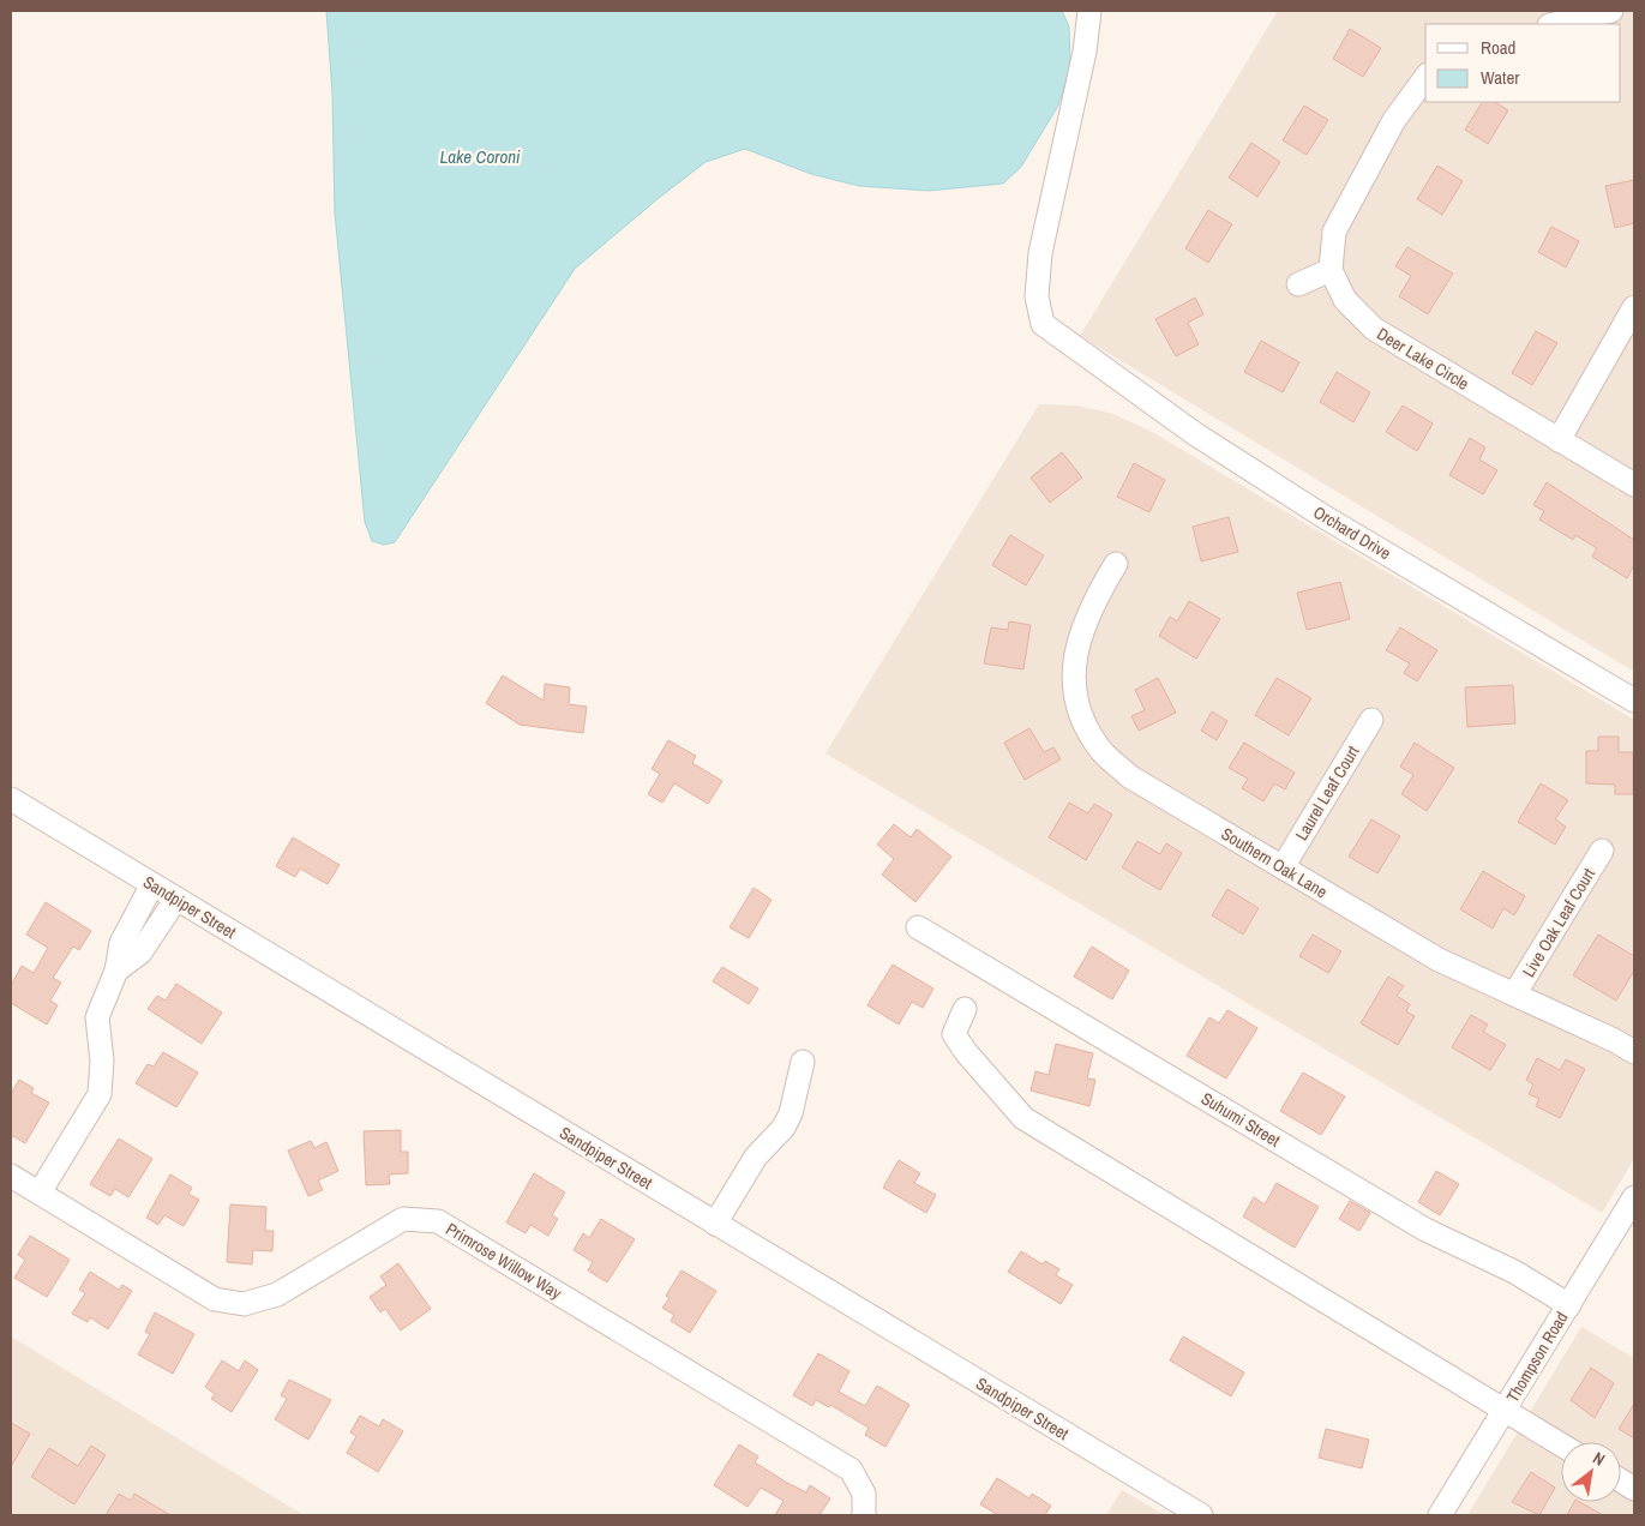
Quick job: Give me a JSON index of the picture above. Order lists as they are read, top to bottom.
{
  "streets": {
    "street": [
      "Deer Lake Circle",
      "Orchard Drive",
      "Laurel Leaf Court",
      "Southern Oak Lane",
      "Sandpiper Street",
      "Live Oak Leaf Court",
      "Suhumi Street",
      "Primrose Willow Way",
      "Thompson Road"
    ]
  },
  "crossings": [
    ["Laurel Leaf Court", "Southern Oak Lane"],
    ["Southern Oak Lane", "Live Oak Leaf Court"],
    ["Suhumi Street", "Thompson Road"]
  ],
  "water": ["Lake Coroni"],
  "legend": ["Road", "Water"],
  "north": "top right"
}
